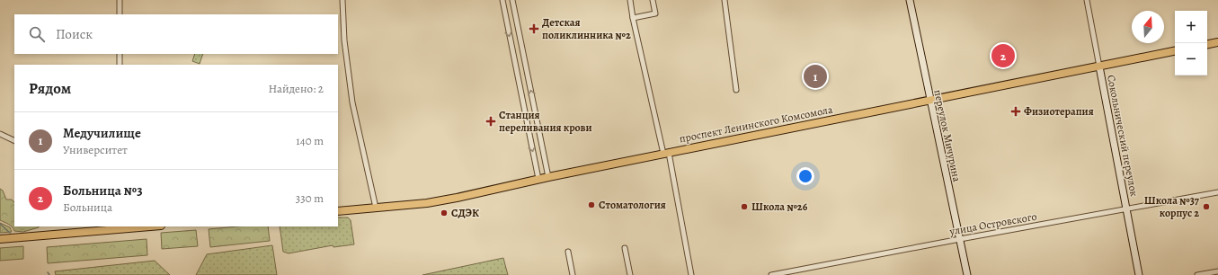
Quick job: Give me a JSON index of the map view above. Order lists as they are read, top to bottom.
{
  "streets": {
    "main road": ["проспект Ленинского Комсомола"],
    "street": ["переулок Мичурина", "Сокольнический переулок", "улица Островского"]
  },
  "crossings": [
    ["проспект Ленинского Комсомола", "переулок Мичурина"],
    ["проспект Ленинского Комсомола", "Сокольнический переулок"],
    ["переулок Мичурина", "улица Островского"],
    ["Сокольнический переулок", "улица Островского"]
  ],
  "places": {
    "health": ["Детская поликлинника №2", "Физиотерапия", "Станция переливания крови"],
    "other": [
      "Стоматология",
      "Школа №26",
      "Школа №37 корпус 2",
      "СДЭК"
    ]
  },
  "north": "top",
  "page": {
    "map_buttons": ["+", "−"],
    "search": "Поиск",
    "pins": ["2", "1"],
    "heading": ["Рядом", "Найдено: 2"],
    "list": [
      {
        "mark": "1",
        "name": "Медучилище",
        "note": "Университет",
        "value": "140 m"
      },
      {
        "mark": "2",
        "name": "Больница №3",
        "note": "Больница",
        "value": "330 m"
      }
    ]
  }
}
